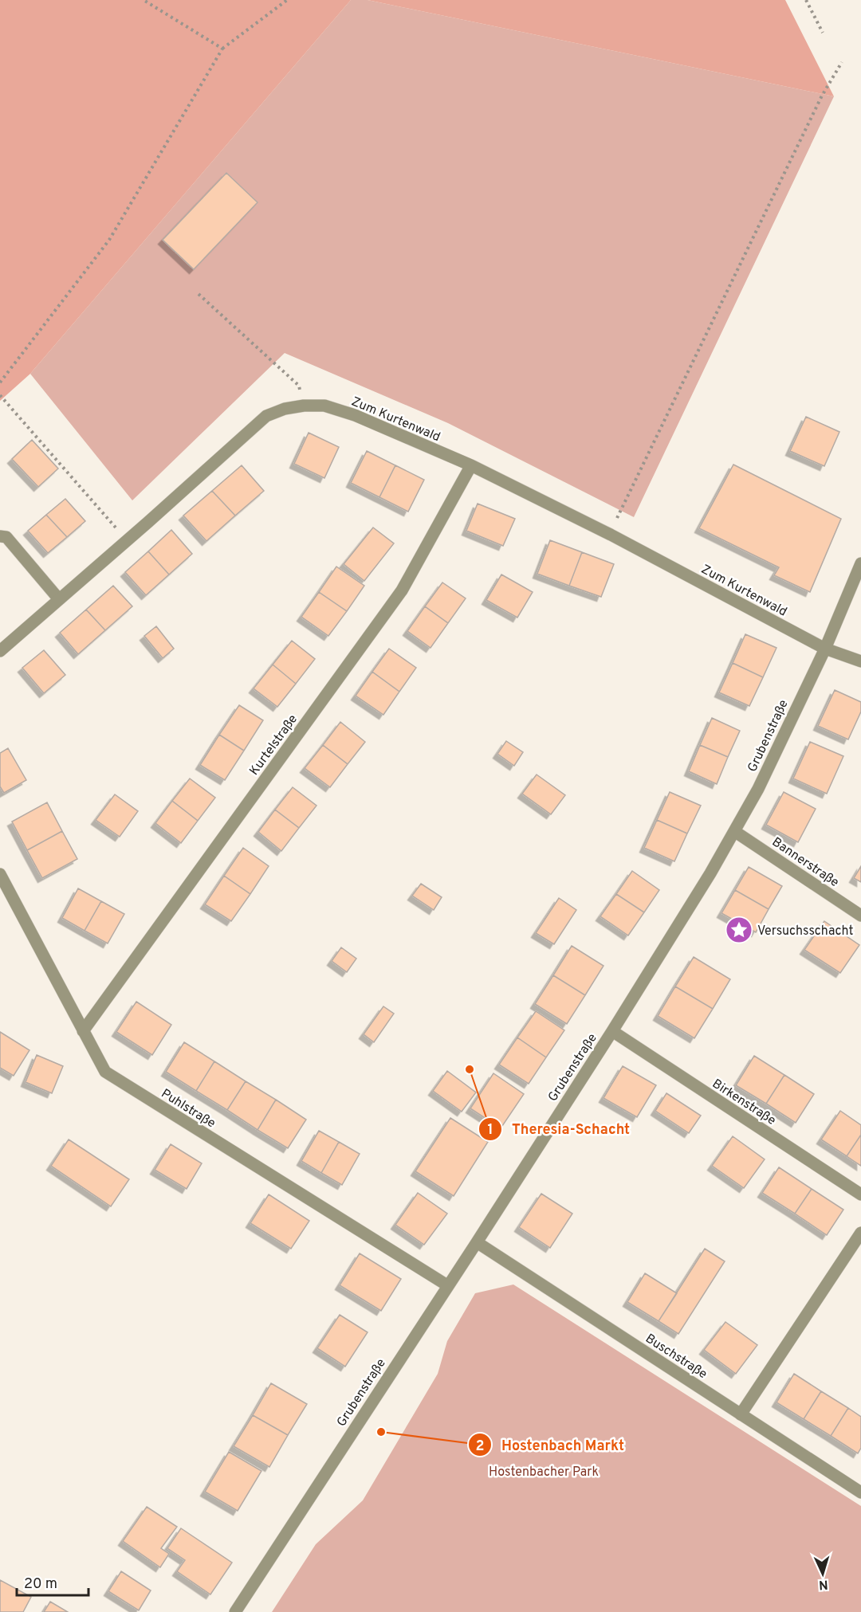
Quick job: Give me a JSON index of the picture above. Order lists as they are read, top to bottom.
{
  "streets": {
    "street": [
      "Zum Kurtenwald",
      "Grubenstraße",
      "Kurtelstraße",
      "Bannerstraße",
      "Birkenstraße",
      "Puhlstraße",
      "Buschstraße"
    ]
  },
  "crossings": [
    ["Zum Kurtenwald", "Grubenstraße"],
    ["Zum Kurtenwald", "Kurtelstraße"],
    ["Grubenstraße", "Bannerstraße"],
    ["Grubenstraße", "Birkenstraße"],
    ["Grubenstraße", "Puhlstraße"],
    ["Grubenstraße", "Buschstraße"],
    ["Kurtelstraße", "Puhlstraße"]
  ],
  "parks": ["Hostenbacher Park"],
  "places": {
    "place": ["Versuchsschacht"],
    "other": ["Theresia-Schacht", "Hostenbach Markt"]
  },
  "scale_bar": "20 m",
  "north": "bottom"
}
